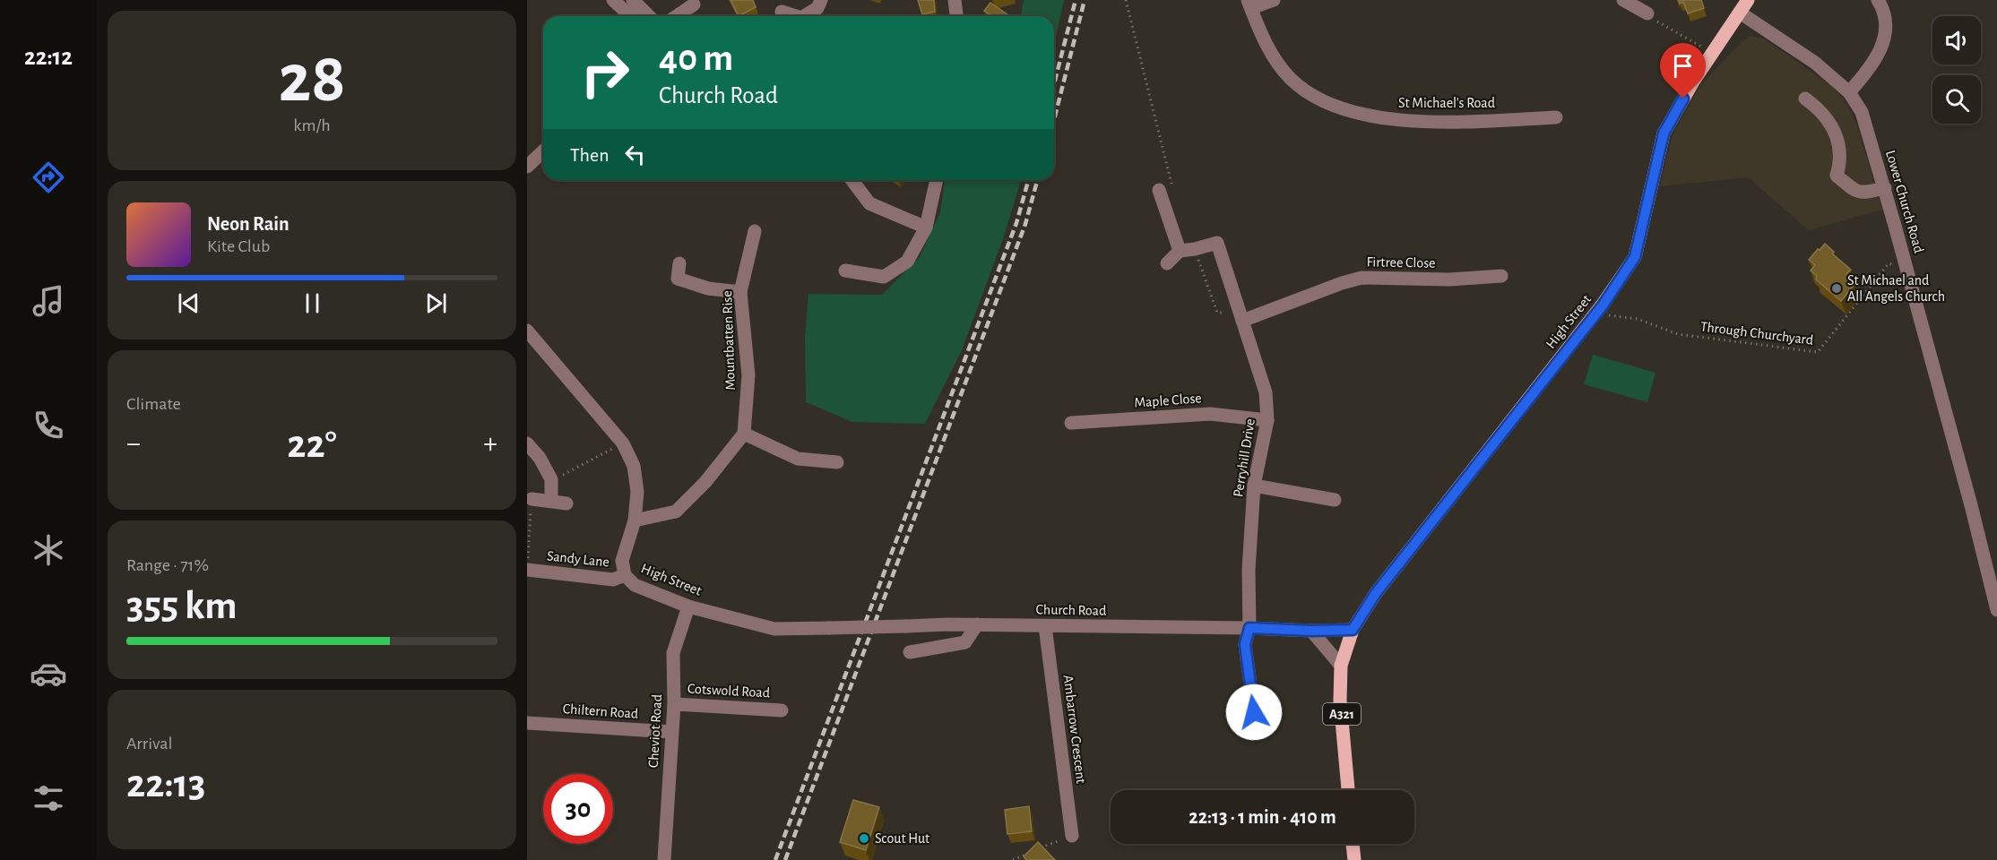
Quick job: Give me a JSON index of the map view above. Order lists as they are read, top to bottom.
{
  "streets": {
    "main road": ["High Street", "A321"],
    "street": [
      "St Michael's Road",
      "Lower Church Road",
      "Firtree Close",
      "Mountbatten Rise",
      "Maple Close",
      "Perryhill Drive",
      "Sandy Lane",
      "Church Road",
      "Cotswold Road",
      "Chiltern Road",
      "Ambarrow Crescent",
      "Cheviot Road"
    ],
    "path": ["Through Churchyard"]
  },
  "crossings": [
    ["Lower Church Road", "High Street"],
    ["Lower Church Road", "Through Churchyard"],
    ["Firtree Close", "Perryhill Drive"],
    ["High Street", "Through Churchyard"],
    ["High Street", "Sandy Lane"],
    ["High Street", "Church Road"],
    ["High Street", "A321"],
    ["High Street", "Cheviot Road"],
    ["Maple Close", "Perryhill Drive"],
    ["Perryhill Drive", "Church Road"],
    ["Church Road", "A321"],
    ["Church Road", "Ambarrow Crescent"],
    ["Cotswold Road", "Cheviot Road"],
    ["Chiltern Road", "Cheviot Road"]
  ],
  "places": ["St Michael and All Angels Church", "Scout Hut"],
  "page": {
    "tabs": "22:12",
    "tile": [
      ["28", "km/h"],
      "Climate",
      ["Range · 71%", "355 km"],
      ["Arrival", "22:13"]
    ],
    "turn": ["40 m", "Church Road"],
    "then": "Then",
    "song": ["Neon Rain", "Kite Club"],
    "heat": ["−", "22°", "+"],
    "limit": "30",
    "trip": "22:13 · 1 min · 410 m"
  }
}
